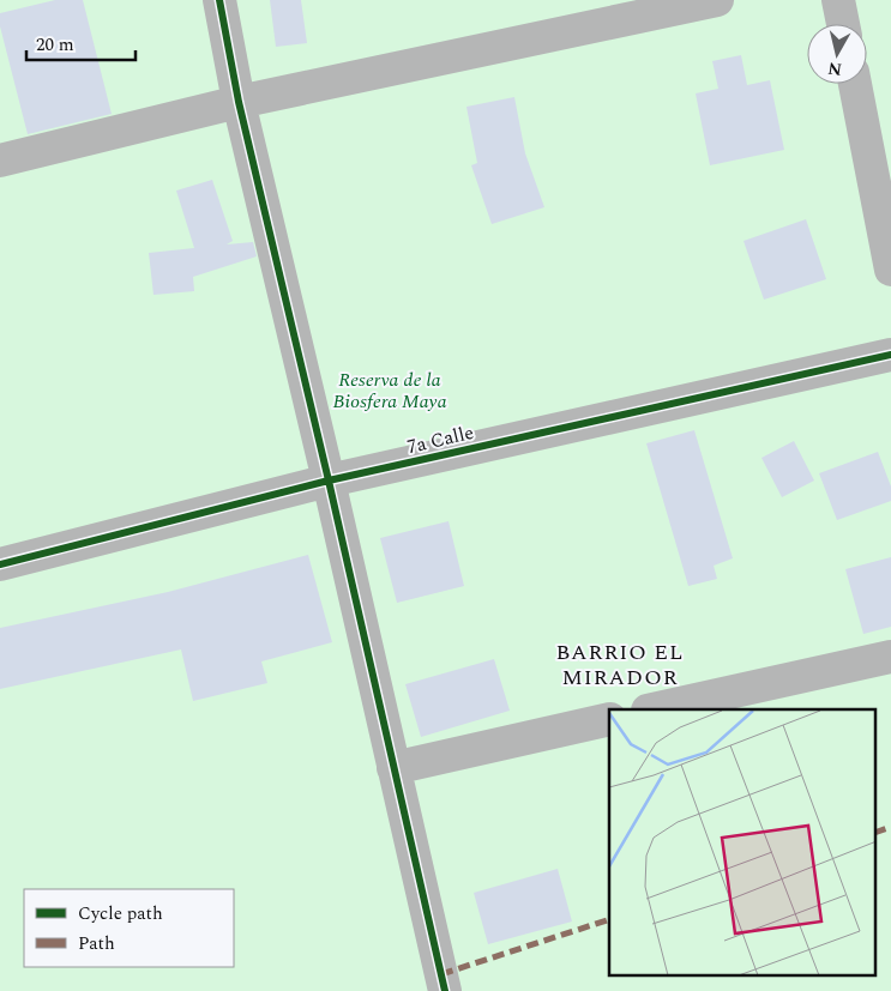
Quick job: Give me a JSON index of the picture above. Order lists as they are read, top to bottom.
{
  "streets": {
    "street": ["7a Calle"]
  },
  "districts": ["BARRIO EL MIRADOR"],
  "parks": ["Reserva de la Biosfera Maya"],
  "legend": ["Cycle path", "Path"],
  "scale_bar": "20 m",
  "north": "bottom"
}
